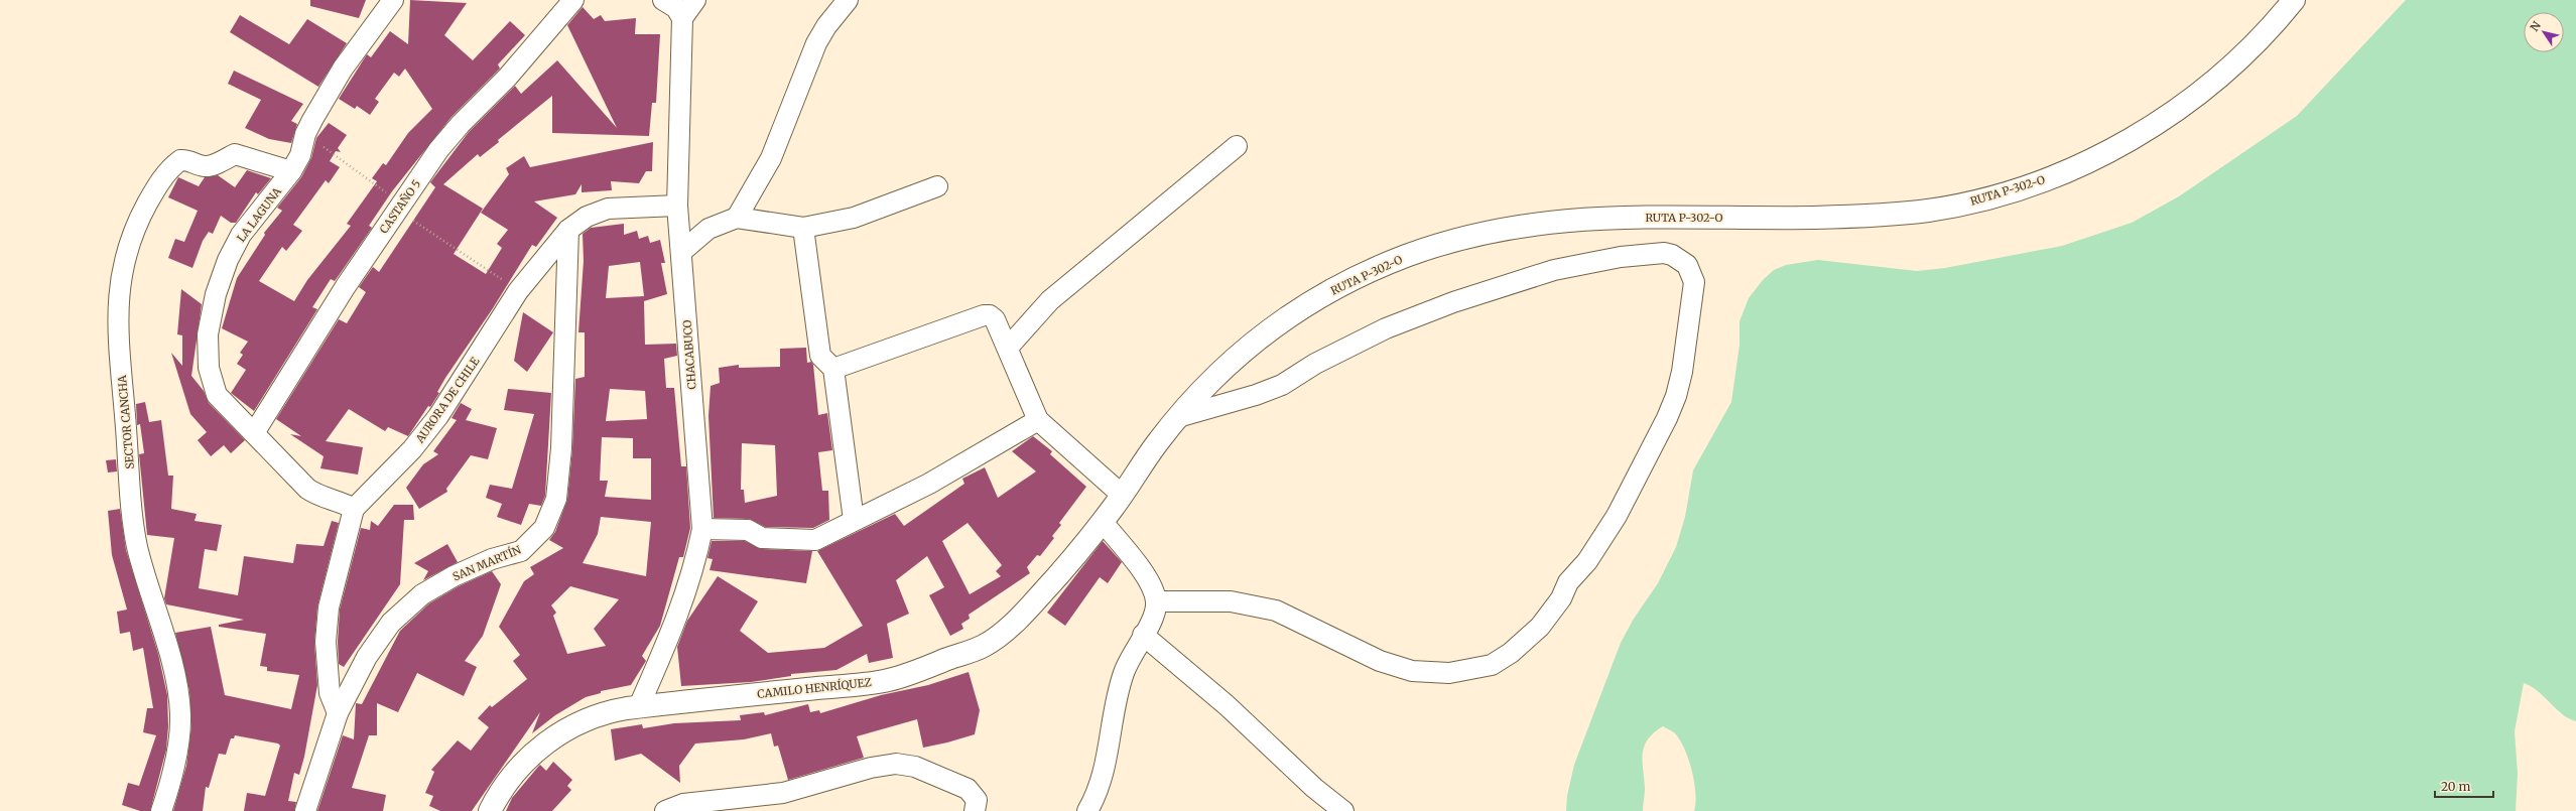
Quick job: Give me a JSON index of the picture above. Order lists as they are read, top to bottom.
{
  "streets": {
    "street": [
      "RUTA P-302-O",
      "CASTAÑO 5",
      "LA LAGUNA",
      "CHACABUCO",
      "AURORA DE CHILE",
      "SECTOR CANCHA",
      "SAN MARTÍN",
      "CAMILO HENRÍQUEZ"
    ]
  },
  "crossings": [
    ["RUTA P-302-O", "CAMILO HENRÍQUEZ"],
    ["CASTAÑO 5", "LA LAGUNA"],
    ["LA LAGUNA", "AURORA DE CHILE"],
    ["LA LAGUNA", "SECTOR CANCHA"],
    ["CHACABUCO", "AURORA DE CHILE"],
    ["CHACABUCO", "CAMILO HENRÍQUEZ"],
    ["AURORA DE CHILE", "SAN MARTÍN"]
  ],
  "scale_bar": "20 m",
  "north": "top left"
}
